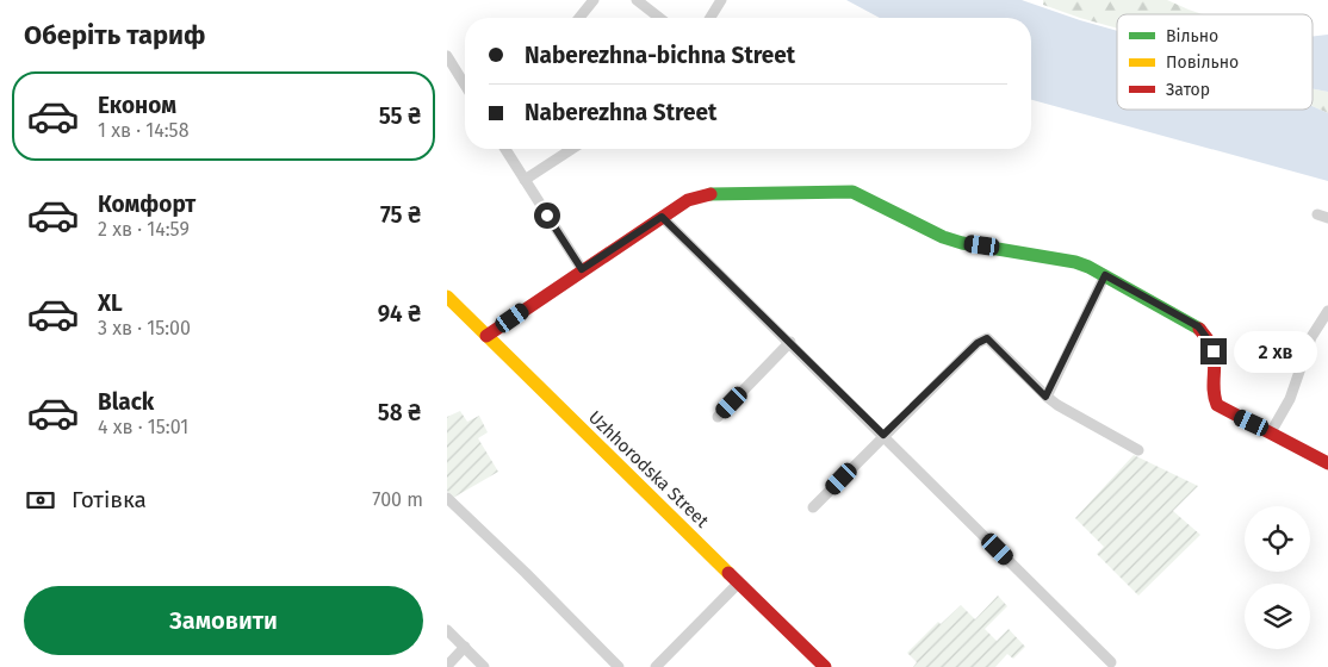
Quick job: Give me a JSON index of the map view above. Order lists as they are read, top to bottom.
{
  "streets": {
    "street": ["Uzhhorodska Street"]
  },
  "legend": ["Вільно", "Повільно", "Затор"],
  "page": {
    "heading": "Оберіть тариф",
    "banner": ["Naberezhna-bichna Street", "Naberezhna Street"],
    "list": [
      {
        "name": "Економ",
        "note": "1 хв · 14:58",
        "value": "55 ₴"
      },
      {
        "name": "Комфорт",
        "note": "2 хв · 14:59",
        "value": "75 ₴"
      },
      {
        "name": "XL",
        "note": "3 хв · 15:00",
        "value": "94 ₴"
      },
      {
        "name": "Black",
        "note": "4 хв · 15:01",
        "value": "58 ₴"
      }
    ],
    "bubble": "2 хв",
    "pay": ["Готівка", "700 m"],
    "buttons": "Замовити"
  }
}
